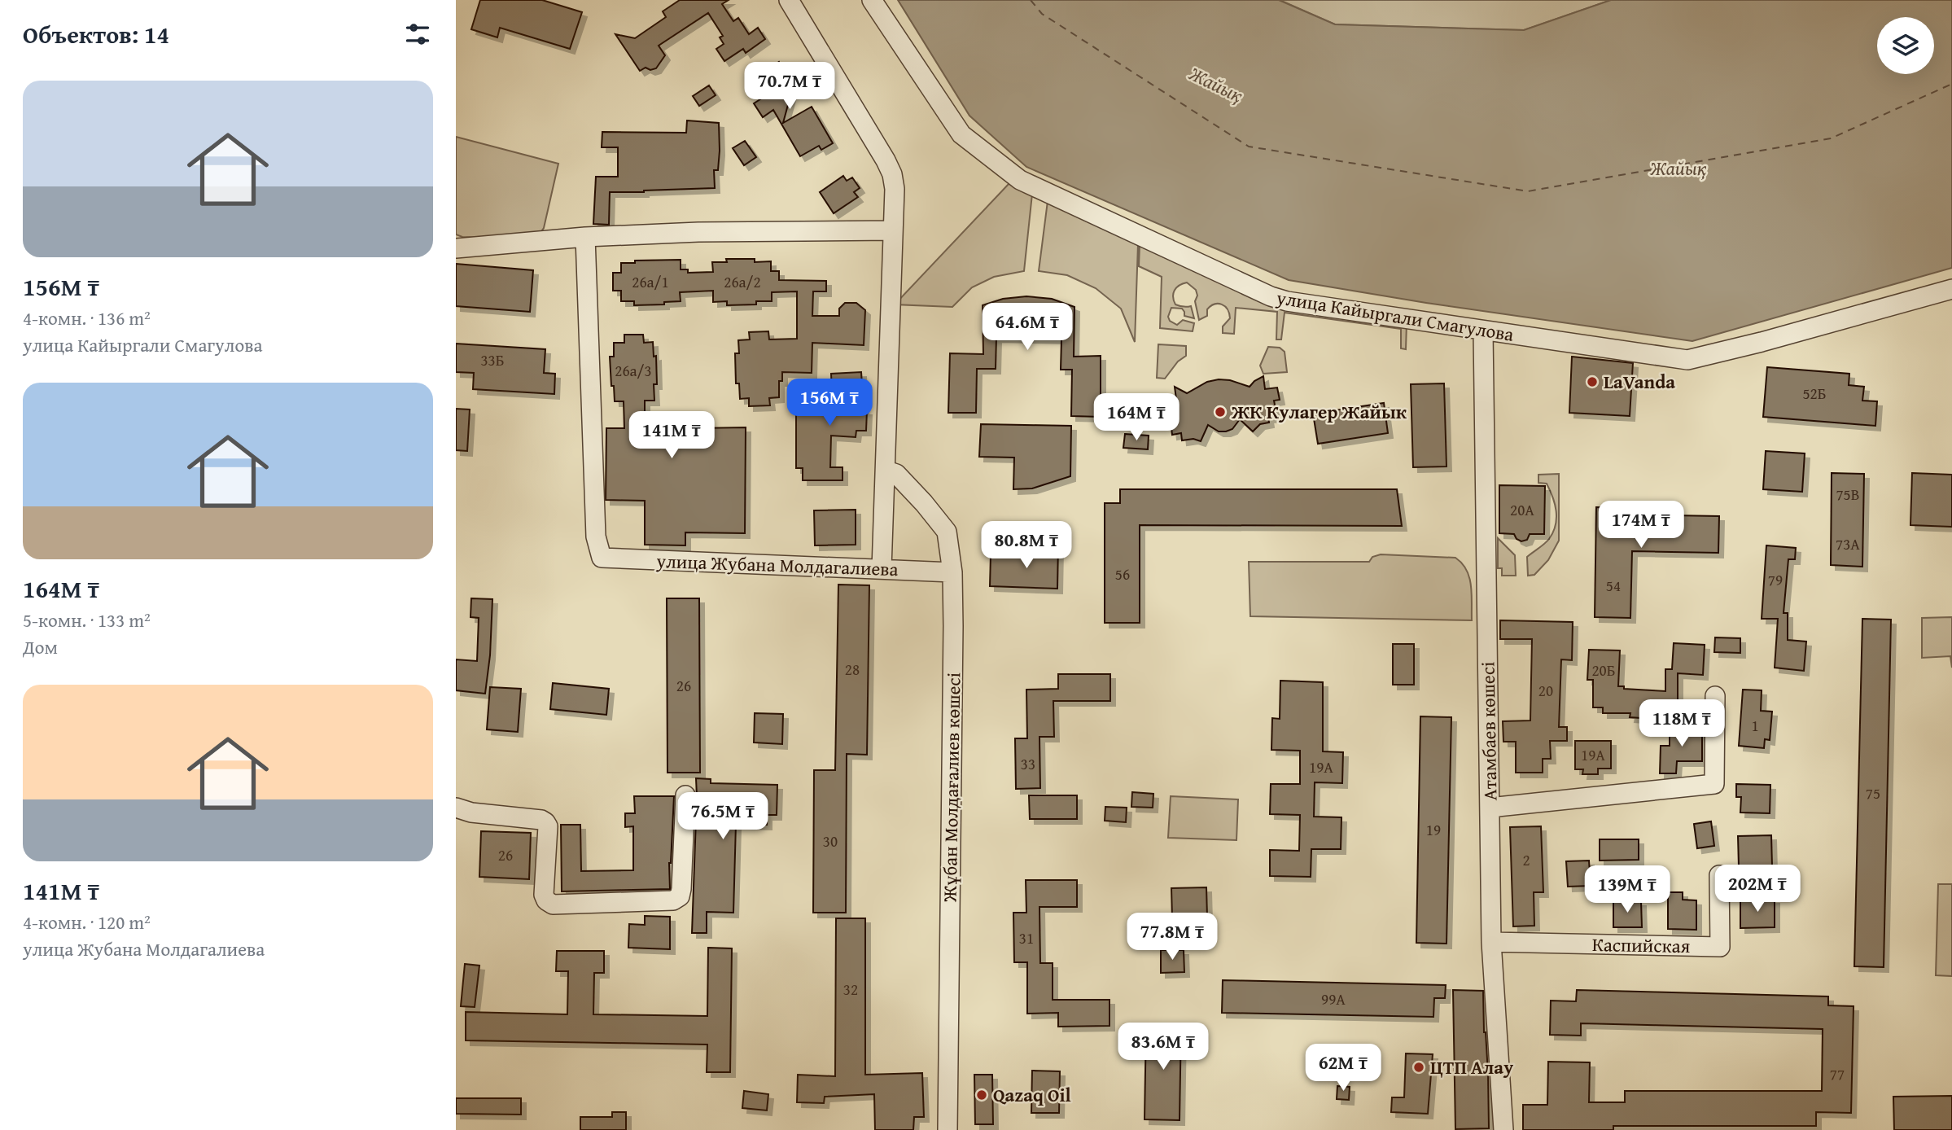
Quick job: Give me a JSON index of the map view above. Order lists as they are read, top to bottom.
{
  "streets": {
    "street": [
      "улица Кайыргали Смагулова",
      "улица Жубана Молдагалиева",
      "Атамбаев көшесі",
      "Жұбан Молдағалиев көшесі",
      "Каспийская"
    ]
  },
  "crossings": [
    ["улица Кайыргали Смагулова", "Атамбаев көшесі"],
    ["улица Жубана Молдагалиева", "Жұбан Молдағалиев көшесі"],
    ["Атамбаев көшесі", "Каспийская"]
  ],
  "water": ["Жайық"],
  "places": [
    "LaVanda",
    "ЖК Кулагер Жайык",
    "ЦТП Алау",
    "Qazaq Oil"
  ],
  "house_numbers": [
    "26а/1",
    "26а/2",
    "33Б",
    "26а/3",
    "52Б",
    "75В",
    "20А",
    "73А",
    "56",
    "79",
    "54",
    "28",
    "20Б",
    "26",
    "20",
    "1",
    "19А",
    "33",
    "19А",
    "75",
    "19",
    "30",
    "26",
    "2",
    "31",
    "32",
    "99А",
    "77"
  ],
  "page": {
    "heading": "Объектов: 14",
    "price": [
      "70.7M ₸",
      "64.6M ₸",
      "156M ₸",
      "164M ₸",
      "141M ₸",
      "174M ₸",
      "80.8M ₸",
      "118M ₸",
      "76.5M ₸",
      "202M ₸",
      "139M ₸",
      "77.8M ₸",
      "83.6M ₸",
      "62M ₸"
    ],
    "list": [
      {
        "name": "156M ₸",
        "note": "4-комн. · 136 m² · улица Кайыргали Смагулова"
      },
      {
        "name": "164M ₸",
        "note": "5-комн. · 133 m² · Дом"
      },
      {
        "name": "141M ₸",
        "note": "4-комн. · 120 m² · улица Жубана Молдагалиева"
      }
    ]
  }
}
